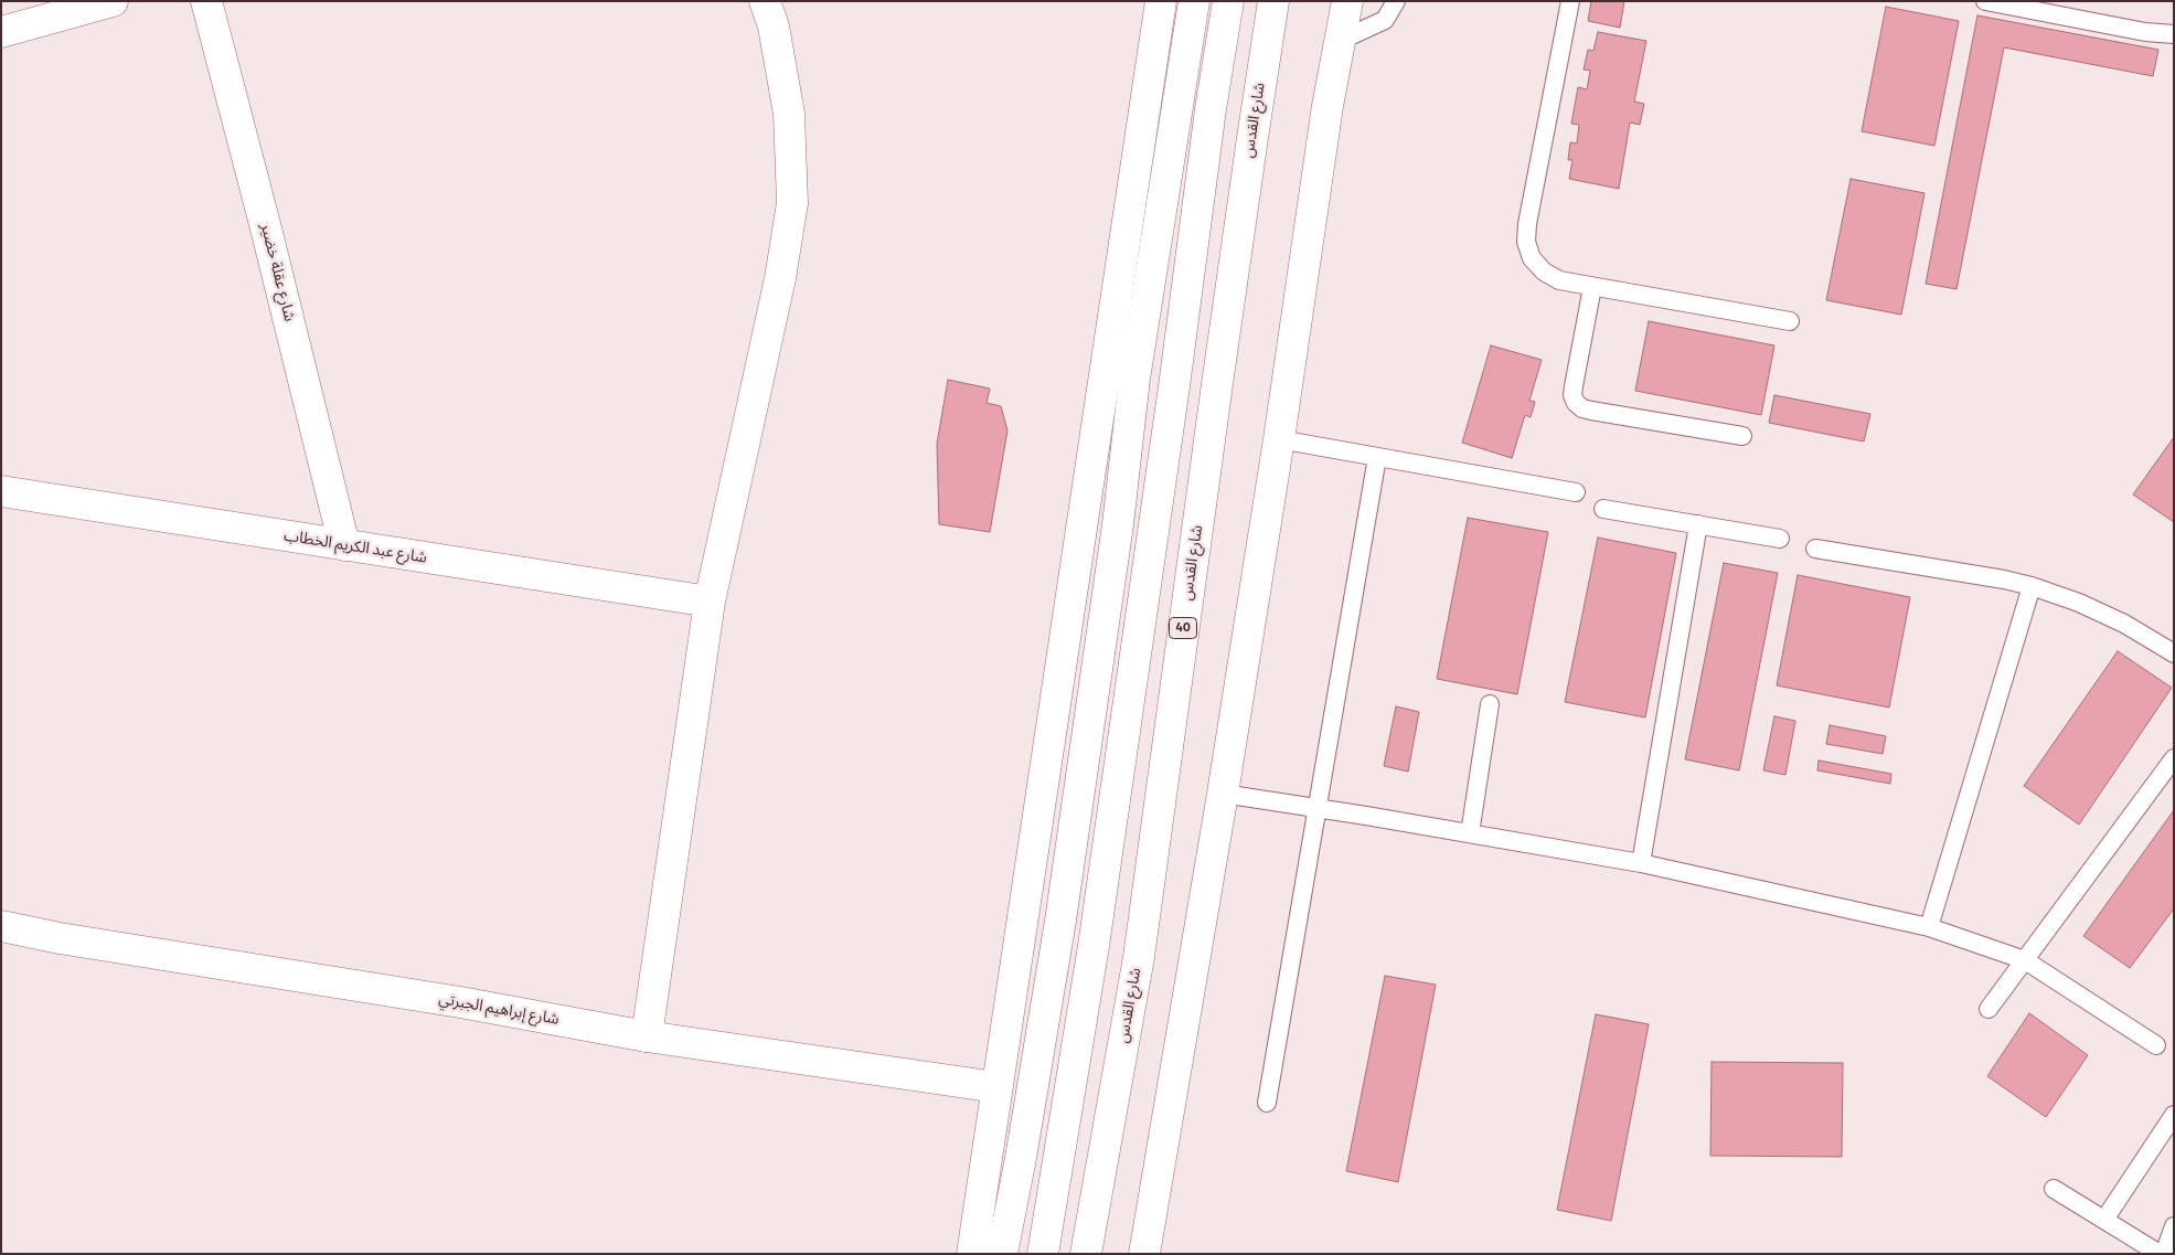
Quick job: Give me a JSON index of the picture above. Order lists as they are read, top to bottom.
{
  "streets": {
    "main road": [
      "شارع القدس",
      "شارع عقلة خضير",
      "شارع عبد الكريم الخطاب",
      "40",
      "شارع إبراهيم الجبرتي"
    ]
  },
  "crossings": [
    ["شارع عقلة خضير", "شارع عبد الكريم الخطاب"]
  ]
}
